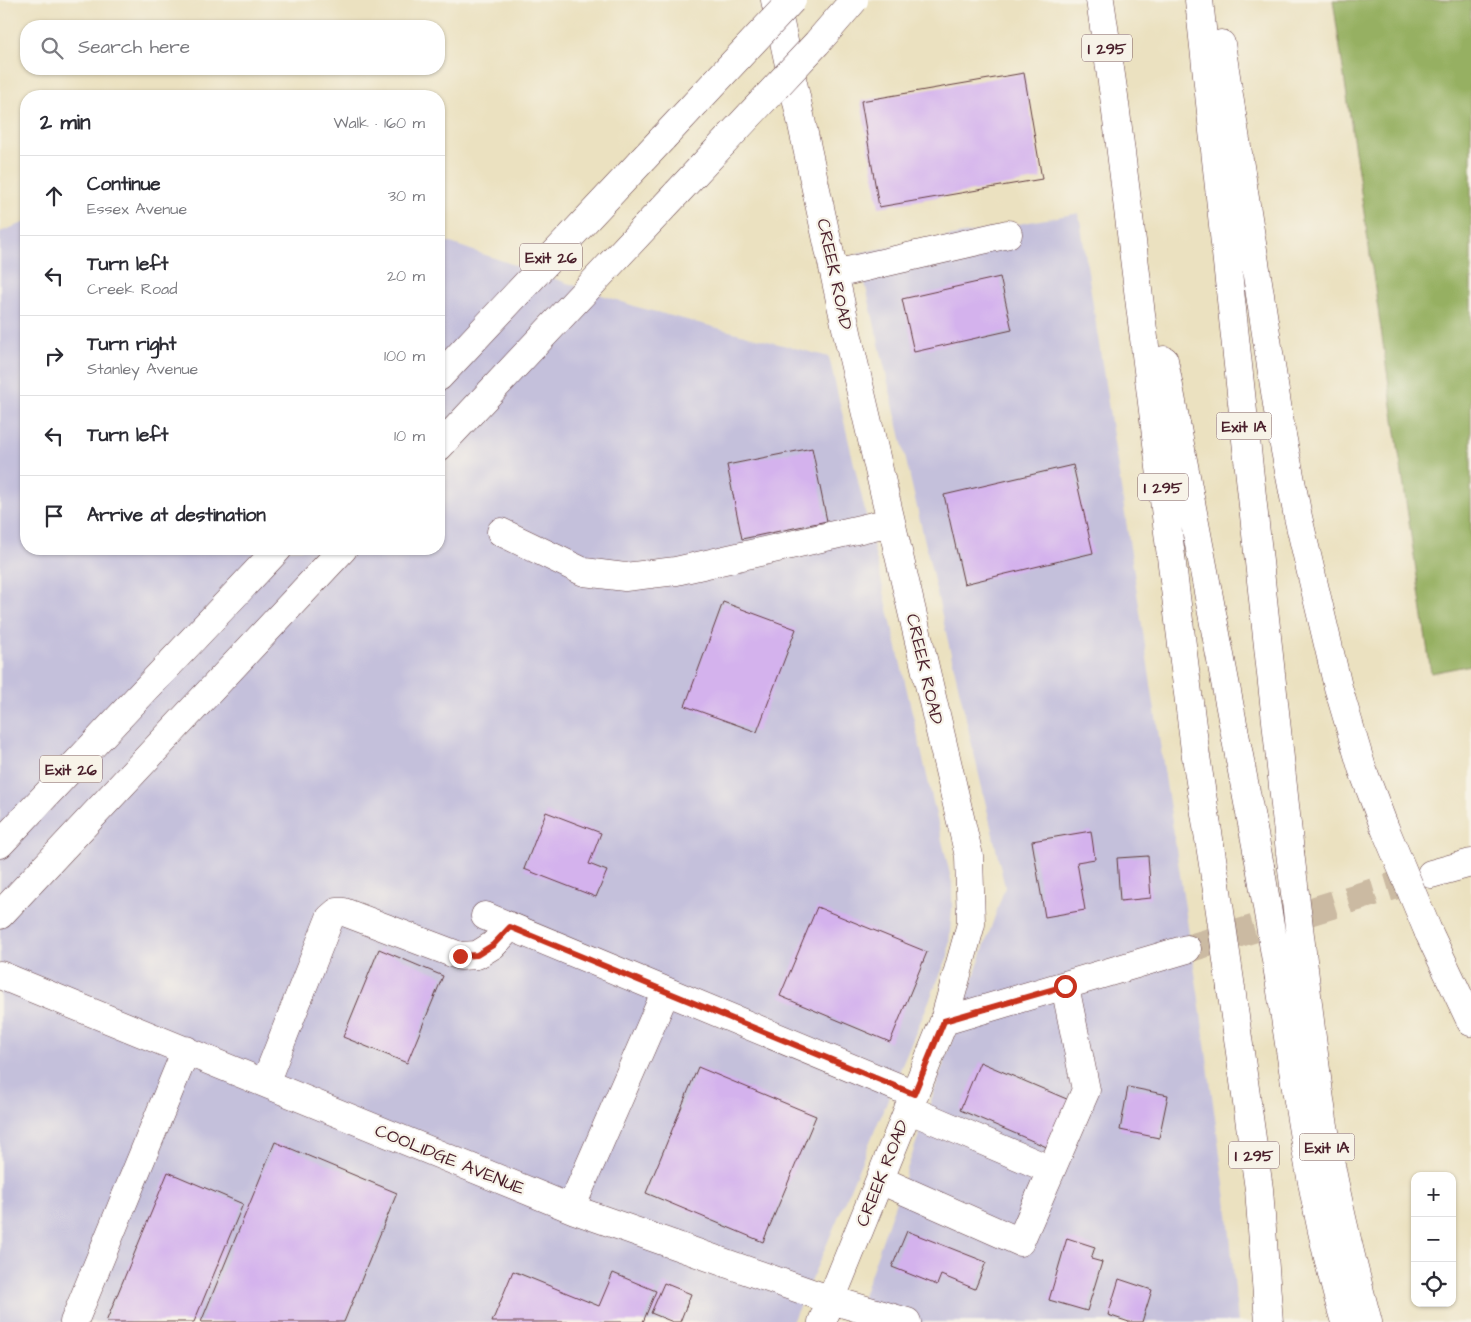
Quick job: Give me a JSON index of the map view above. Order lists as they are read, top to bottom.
{
  "streets": {
    "main road": [
      "I 295",
      "Exit 26",
      "CREEK ROAD",
      "Exit 1A",
      "COOLIDGE AVENUE"
    ]
  },
  "crossings": [
    ["CREEK ROAD", "COOLIDGE AVENUE"]
  ],
  "page": {
    "search": "Search here",
    "heading": ["2 min", "Walk · 160 m"],
    "list": [
      ["Continue", "Essex Avenue", "30 m"],
      ["Turn left", "Creek Road", "20 m"],
      ["Turn right", "Stanley Avenue", "100 m"],
      ["Turn left", "10 m"],
      "Arrive at destination"
    ],
    "map_buttons": ["+", "−"]
  }
}
